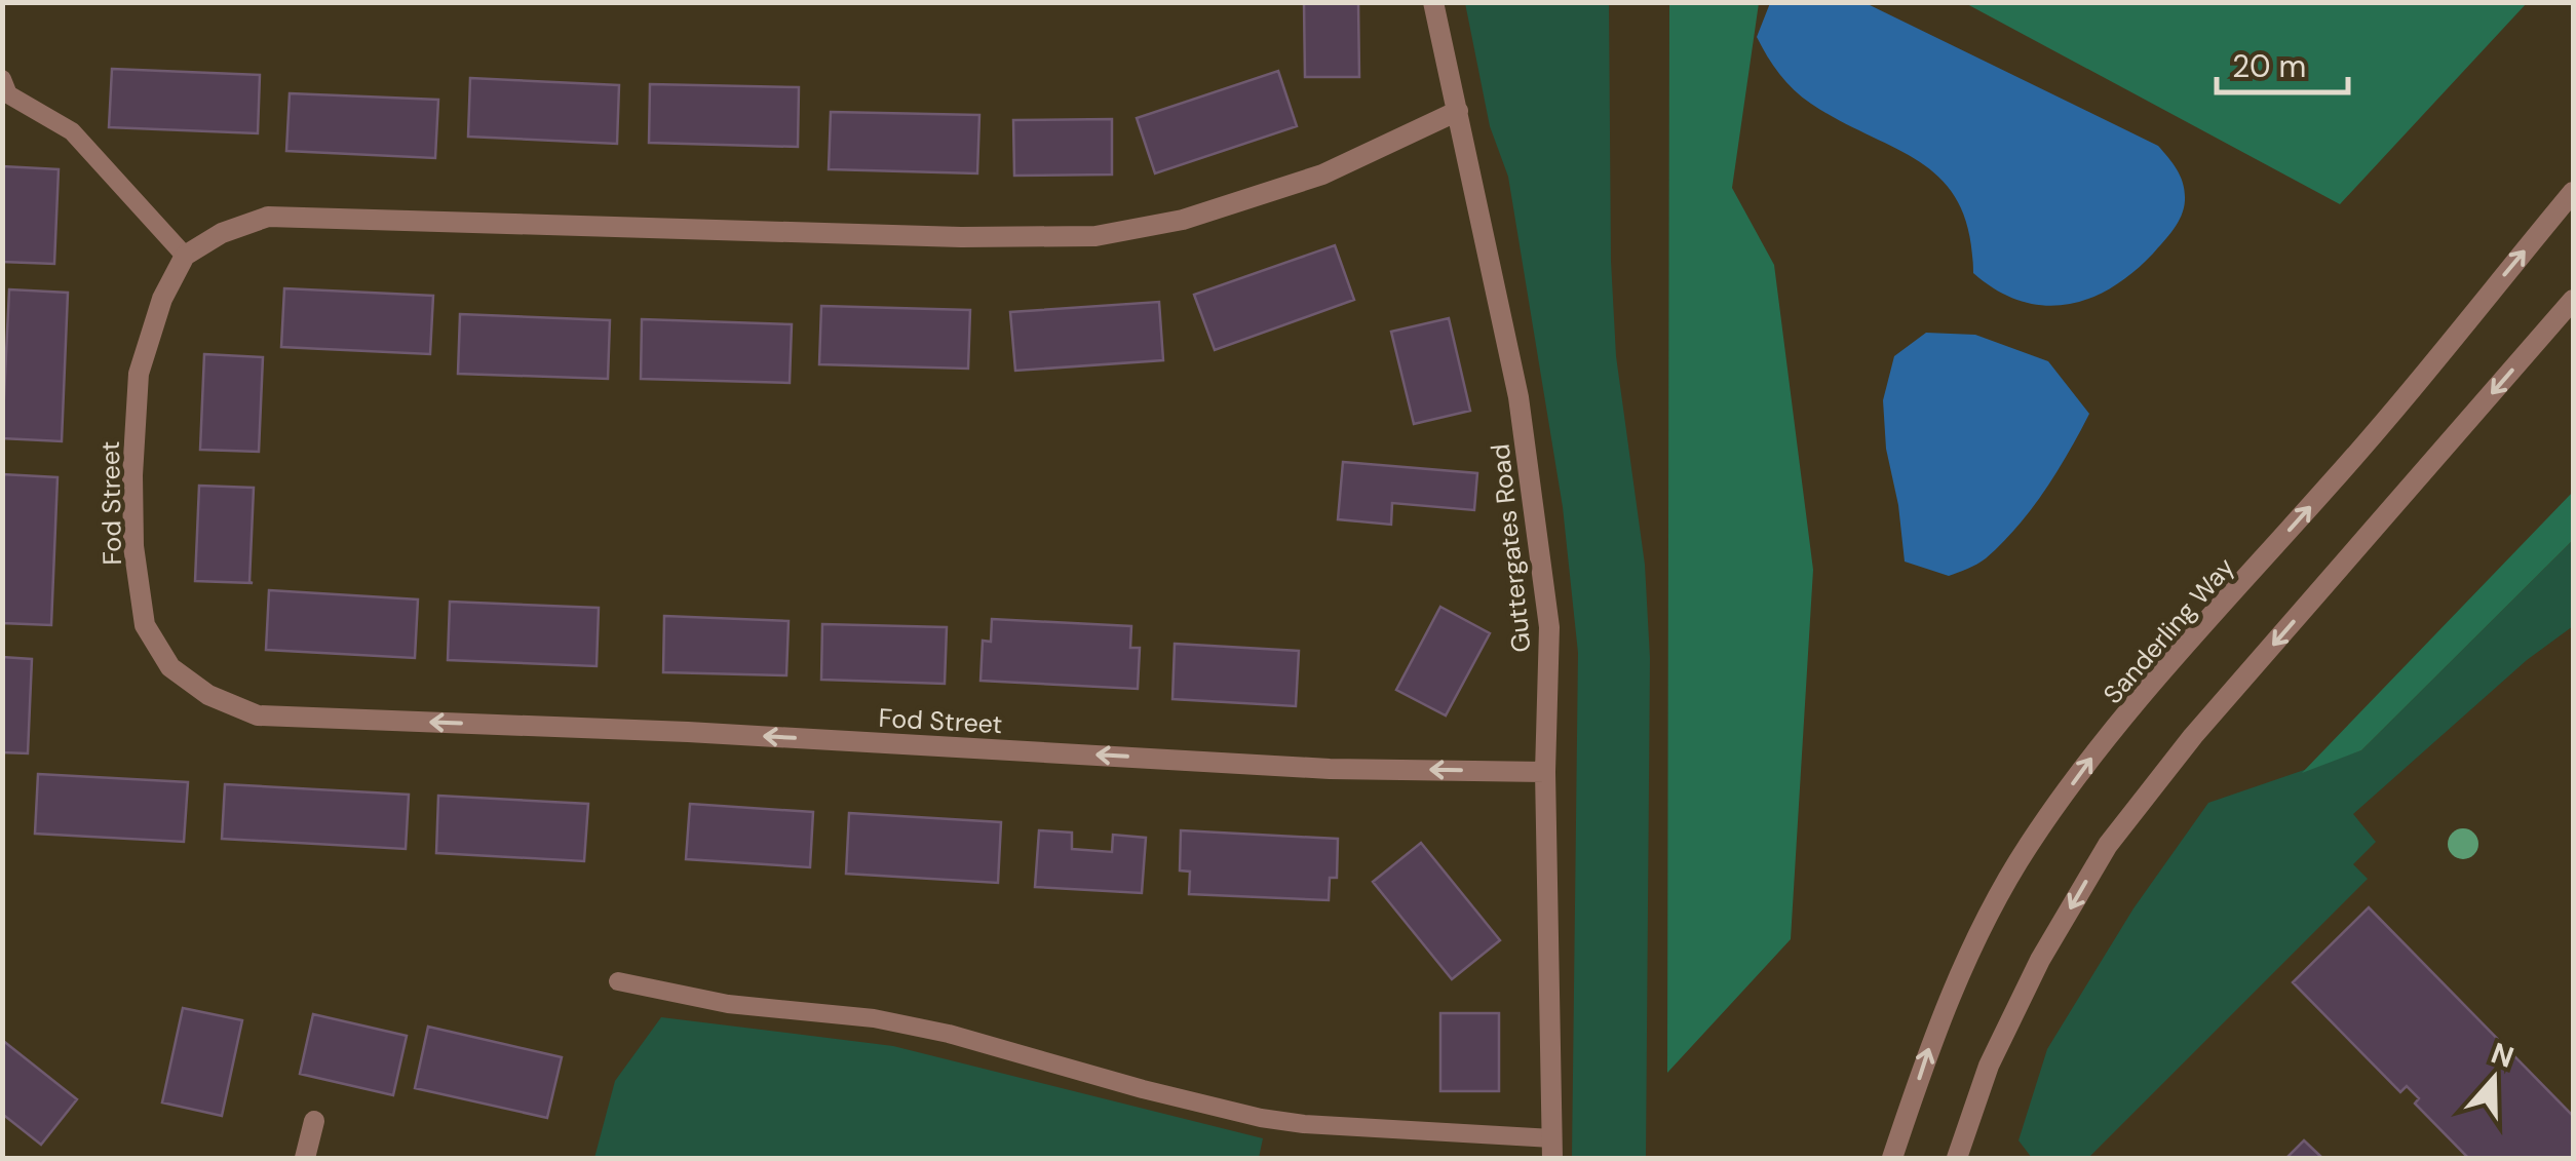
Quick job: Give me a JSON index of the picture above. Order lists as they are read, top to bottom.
{
  "streets": {
    "street": ["Fod Street", "Guttergates Road", "Sanderling Way"]
  },
  "crossings": [
    ["Fod Street", "Guttergates Road"]
  ],
  "one_way": ["Fod Street"],
  "scale_bar": "20 m",
  "north": "top"
}
